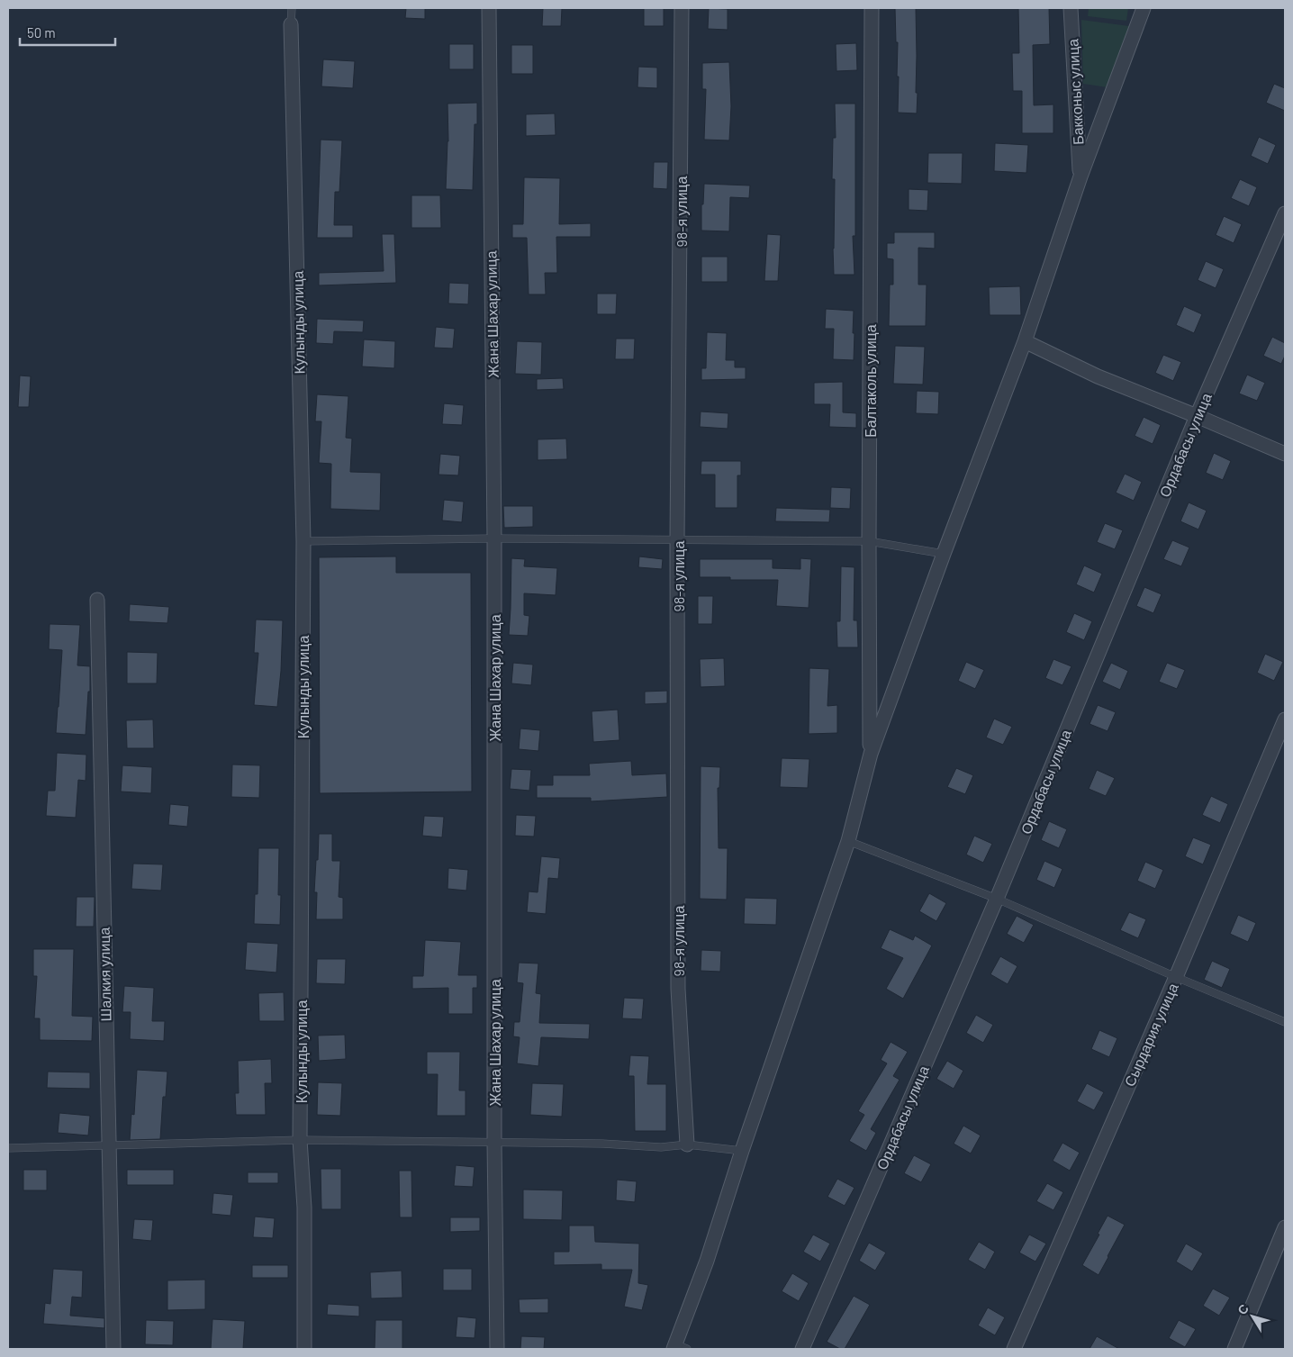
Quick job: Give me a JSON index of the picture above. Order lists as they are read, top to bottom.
{
  "streets": {
    "street": [
      "Бакконыс улица",
      "98-я улица",
      "Жана Шахар улица",
      "Кулынды улица",
      "Балтаколь улица",
      "Ордабасы улица",
      "Шалкия улица",
      "Сырдария улица"
    ]
  },
  "scale_bar": "50 m",
  "north": "top left"
}
